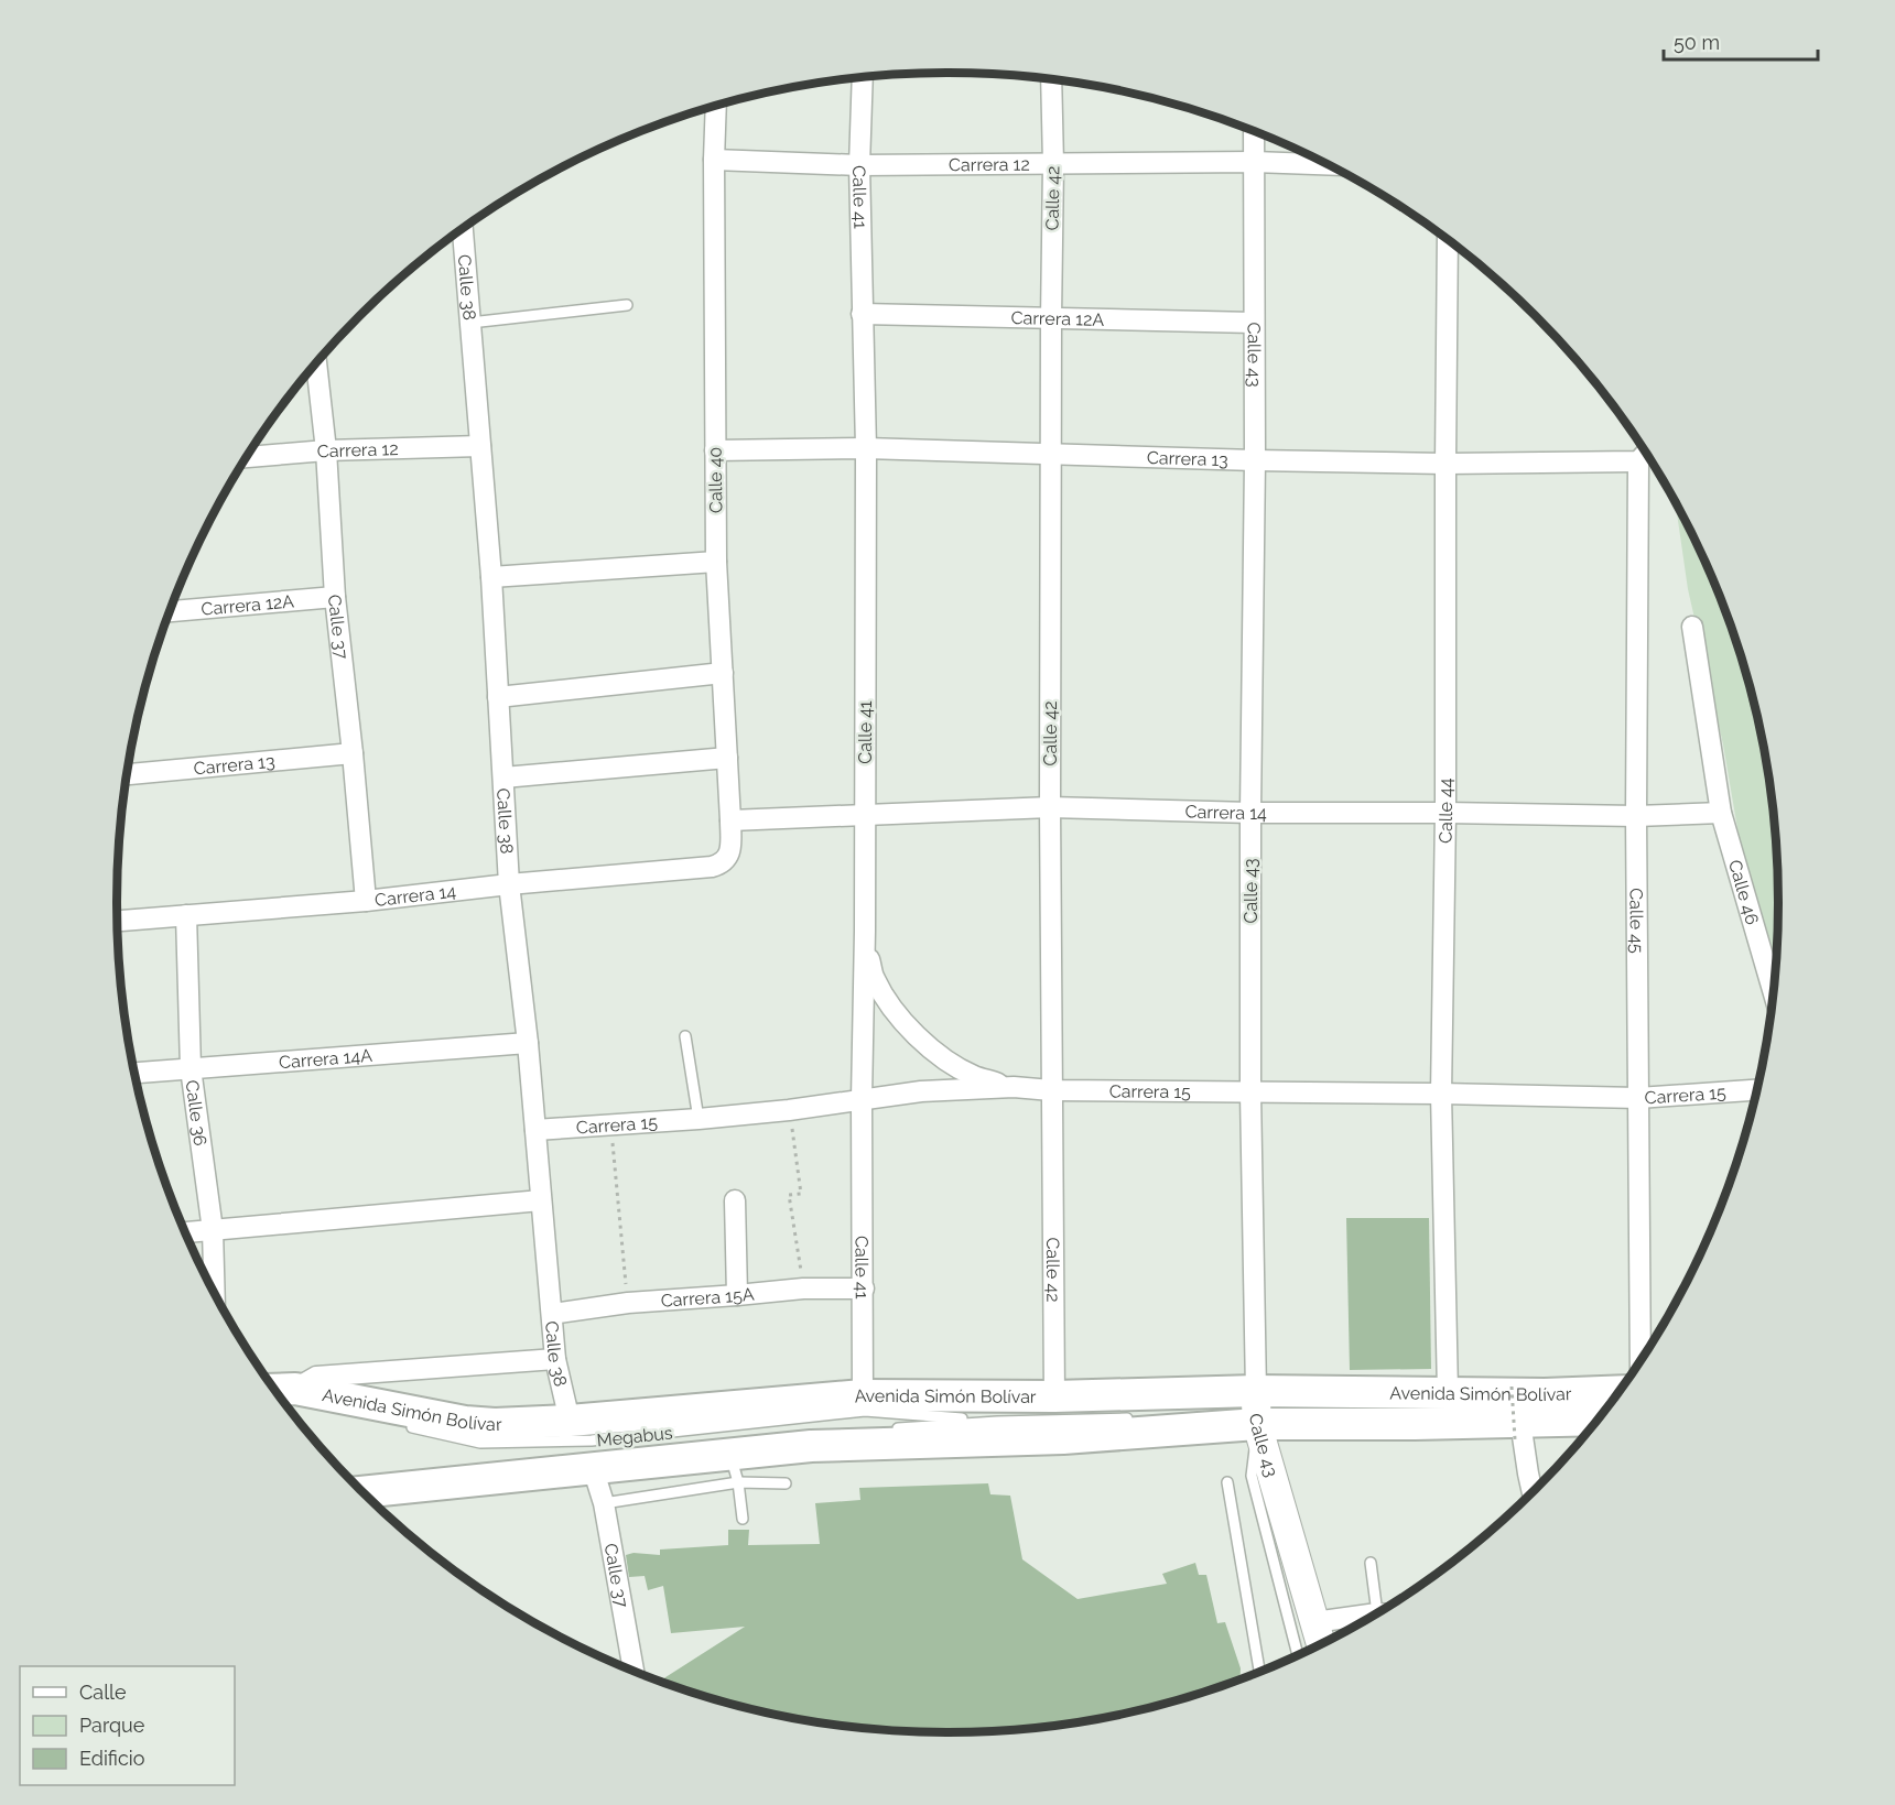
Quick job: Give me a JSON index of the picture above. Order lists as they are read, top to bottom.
{
  "streets": {
    "main road": ["Avenida Simón Bolívar"],
    "street": [
      "Carrera 12",
      "Calle 41",
      "Calle 42",
      "Calle 38",
      "Carrera 12A",
      "Calle 43",
      "Carrera 13",
      "Calle 40",
      "Calle 37",
      "Calle 44",
      "Carrera 14",
      "Calle 46",
      "Calle 45",
      "Carrera 14A",
      "Carrera 15",
      "Calle 36",
      "Carrera 15A"
    ],
    "lane": ["Megabus"]
  },
  "crossings": [
    ["Carrera 12", "Calle 41"],
    ["Carrera 12", "Calle 42"],
    ["Carrera 12", "Calle 38"],
    ["Carrera 12", "Calle 43"],
    ["Carrera 12", "Calle 40"],
    ["Carrera 12", "Calle 37"],
    ["Calle 41", "Carrera 12A"],
    ["Calle 41", "Carrera 13"],
    ["Calle 41", "Carrera 14"],
    ["Calle 41", "Carrera 15"],
    ["Calle 41", "Carrera 15A"],
    ["Calle 41", "Avenida Simón Bolívar"],
    ["Calle 42", "Carrera 12A"],
    ["Calle 42", "Carrera 13"],
    ["Calle 42", "Carrera 14"],
    ["Calle 42", "Carrera 15"],
    ["Calle 42", "Avenida Simón Bolívar"],
    ["Calle 38", "Carrera 14"],
    ["Calle 38", "Carrera 14A"],
    ["Calle 38", "Carrera 15"],
    ["Calle 38", "Carrera 15A"],
    ["Calle 38", "Avenida Simón Bolívar"],
    ["Carrera 12A", "Calle 43"],
    ["Carrera 12A", "Calle 37"],
    ["Calle 43", "Carrera 13"],
    ["Calle 43", "Carrera 14"],
    ["Calle 43", "Carrera 15"],
    ["Calle 43", "Avenida Simón Bolívar"],
    ["Carrera 13", "Calle 40"],
    ["Carrera 13", "Calle 37"],
    ["Carrera 13", "Calle 44"],
    ["Carrera 13", "Calle 45"],
    ["Calle 40", "Carrera 14"],
    ["Calle 37", "Carrera 14"],
    ["Calle 37", "Avenida Simón Bolívar"],
    ["Calle 44", "Carrera 14"],
    ["Calle 44", "Carrera 15"],
    ["Calle 44", "Avenida Simón Bolívar"],
    ["Carrera 14", "Calle 46"],
    ["Carrera 14", "Calle 45"],
    ["Carrera 14", "Calle 36"],
    ["Calle 45", "Carrera 15"],
    ["Carrera 14A", "Calle 36"]
  ],
  "legend": ["Calle", "Parque", "Edificio"],
  "scale_bar": "50 m"
}
